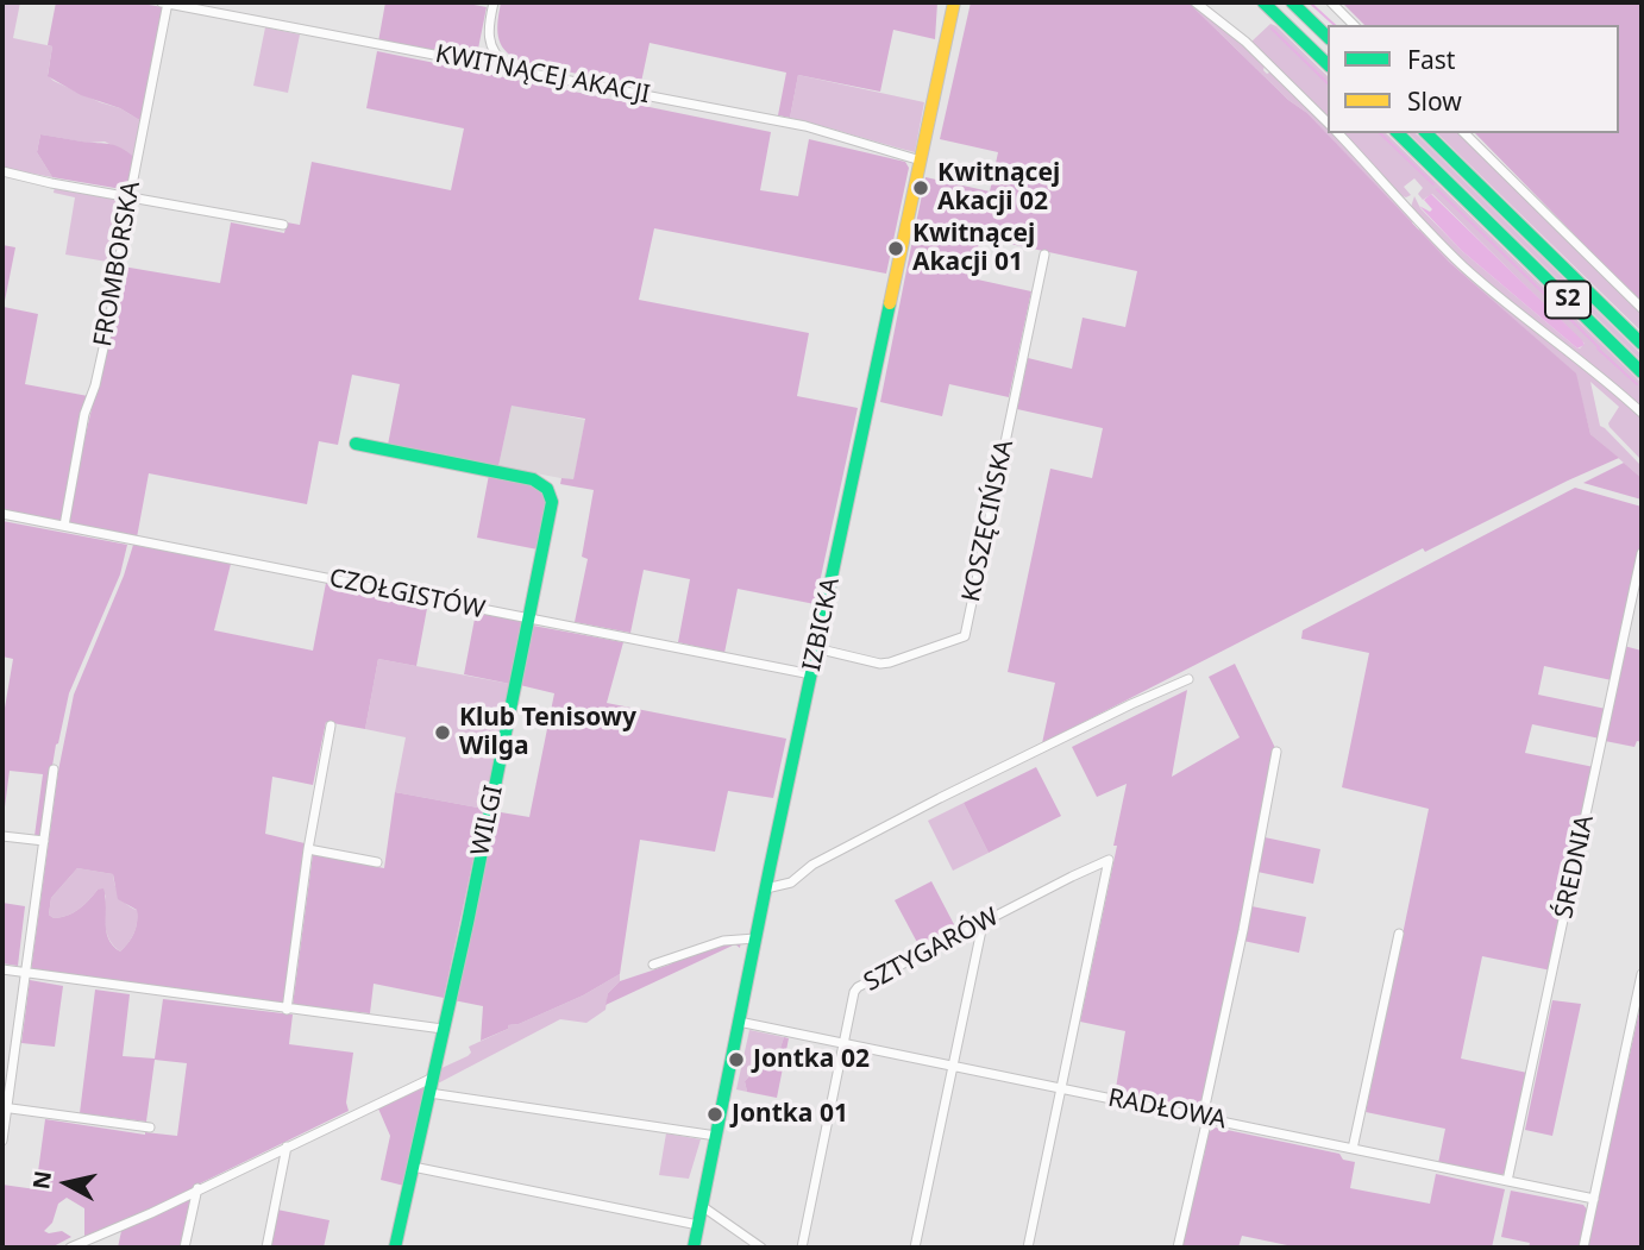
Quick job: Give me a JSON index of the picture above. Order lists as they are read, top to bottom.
{
  "streets": {
    "main road": ["S2", "IZBICKA", "WILGI"],
    "street": [
      "KWITNĄCEJ AKACJI",
      "FROMBORSKA",
      "KOSZĘCIŃSKA",
      "CZOŁGISTÓW",
      "ŚREDNIA",
      "SZTYGARÓW",
      "RADŁOWA"
    ]
  },
  "crossings": [
    ["KWITNĄCEJ AKACJI", "FROMBORSKA"],
    ["KWITNĄCEJ AKACJI", "IZBICKA"],
    ["FROMBORSKA", "CZOŁGISTÓW"],
    ["KOSZĘCIŃSKA", "IZBICKA"],
    ["CZOŁGISTÓW", "IZBICKA"],
    ["CZOŁGISTÓW", "WILGI"],
    ["IZBICKA", "RADŁOWA"],
    ["ŚREDNIA", "RADŁOWA"],
    ["SZTYGARÓW", "RADŁOWA"]
  ],
  "places": [
    "Kwitnącej Akacji 02",
    "Kwitnącej Akacji 01",
    "Klub Tenisowy Wilga",
    "Jontka 02",
    "Jontka 01"
  ],
  "legend": ["Fast", "Slow"],
  "north": "left"
}
